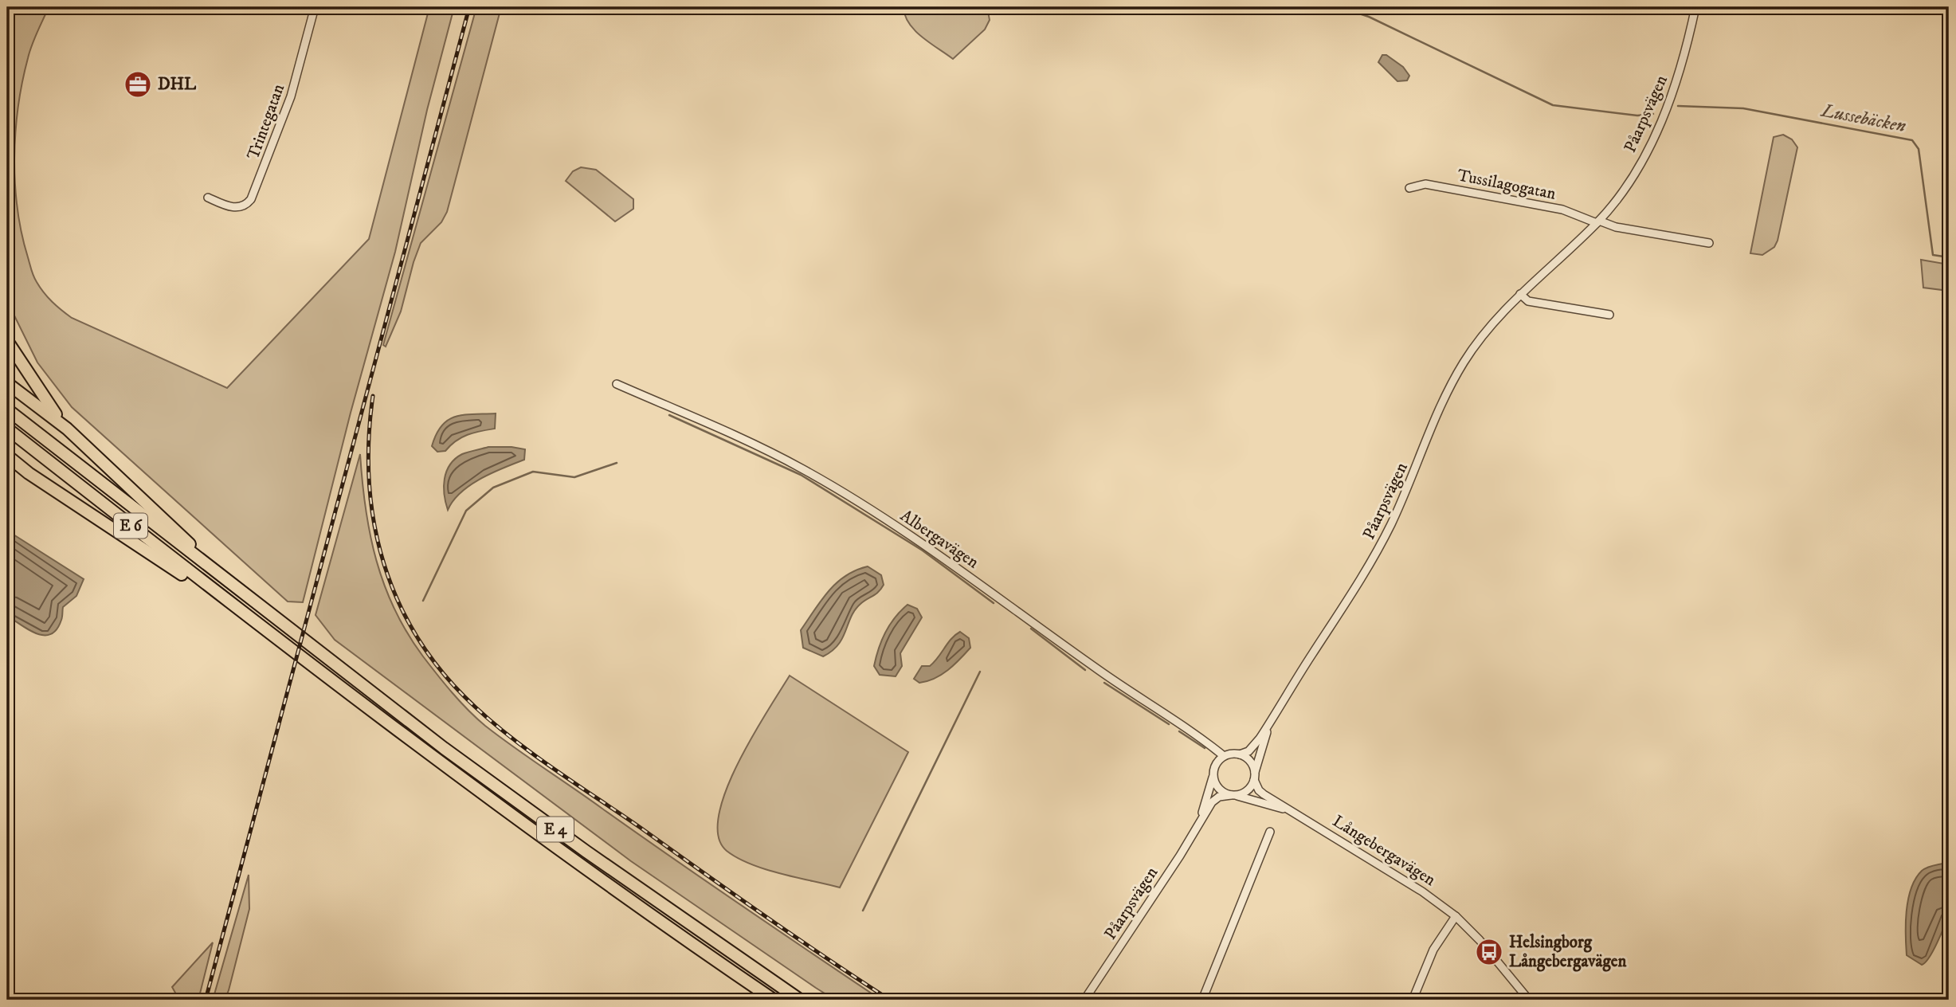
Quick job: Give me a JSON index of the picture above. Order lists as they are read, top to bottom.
{
  "streets": {
    "highway": ["E 6", "E 4"],
    "street": [
      "Påarpsvägen",
      "Trintegatan",
      "Tussilagogatan",
      "Albergavägen",
      "Långebergavägen"
    ]
  },
  "crossings": [
    ["Påarpsvägen", "Tussilagogatan"],
    ["Påarpsvägen", "Albergavägen"],
    ["Påarpsvägen", "Långebergavägen"],
    ["E 6", "E 4"],
    ["Albergavägen", "Långebergavägen"]
  ],
  "water": ["Lussebäcken"],
  "places": {
    "office": ["DHL"],
    "bus stop": ["Helsingborg Långebergavägen"]
  }
}
